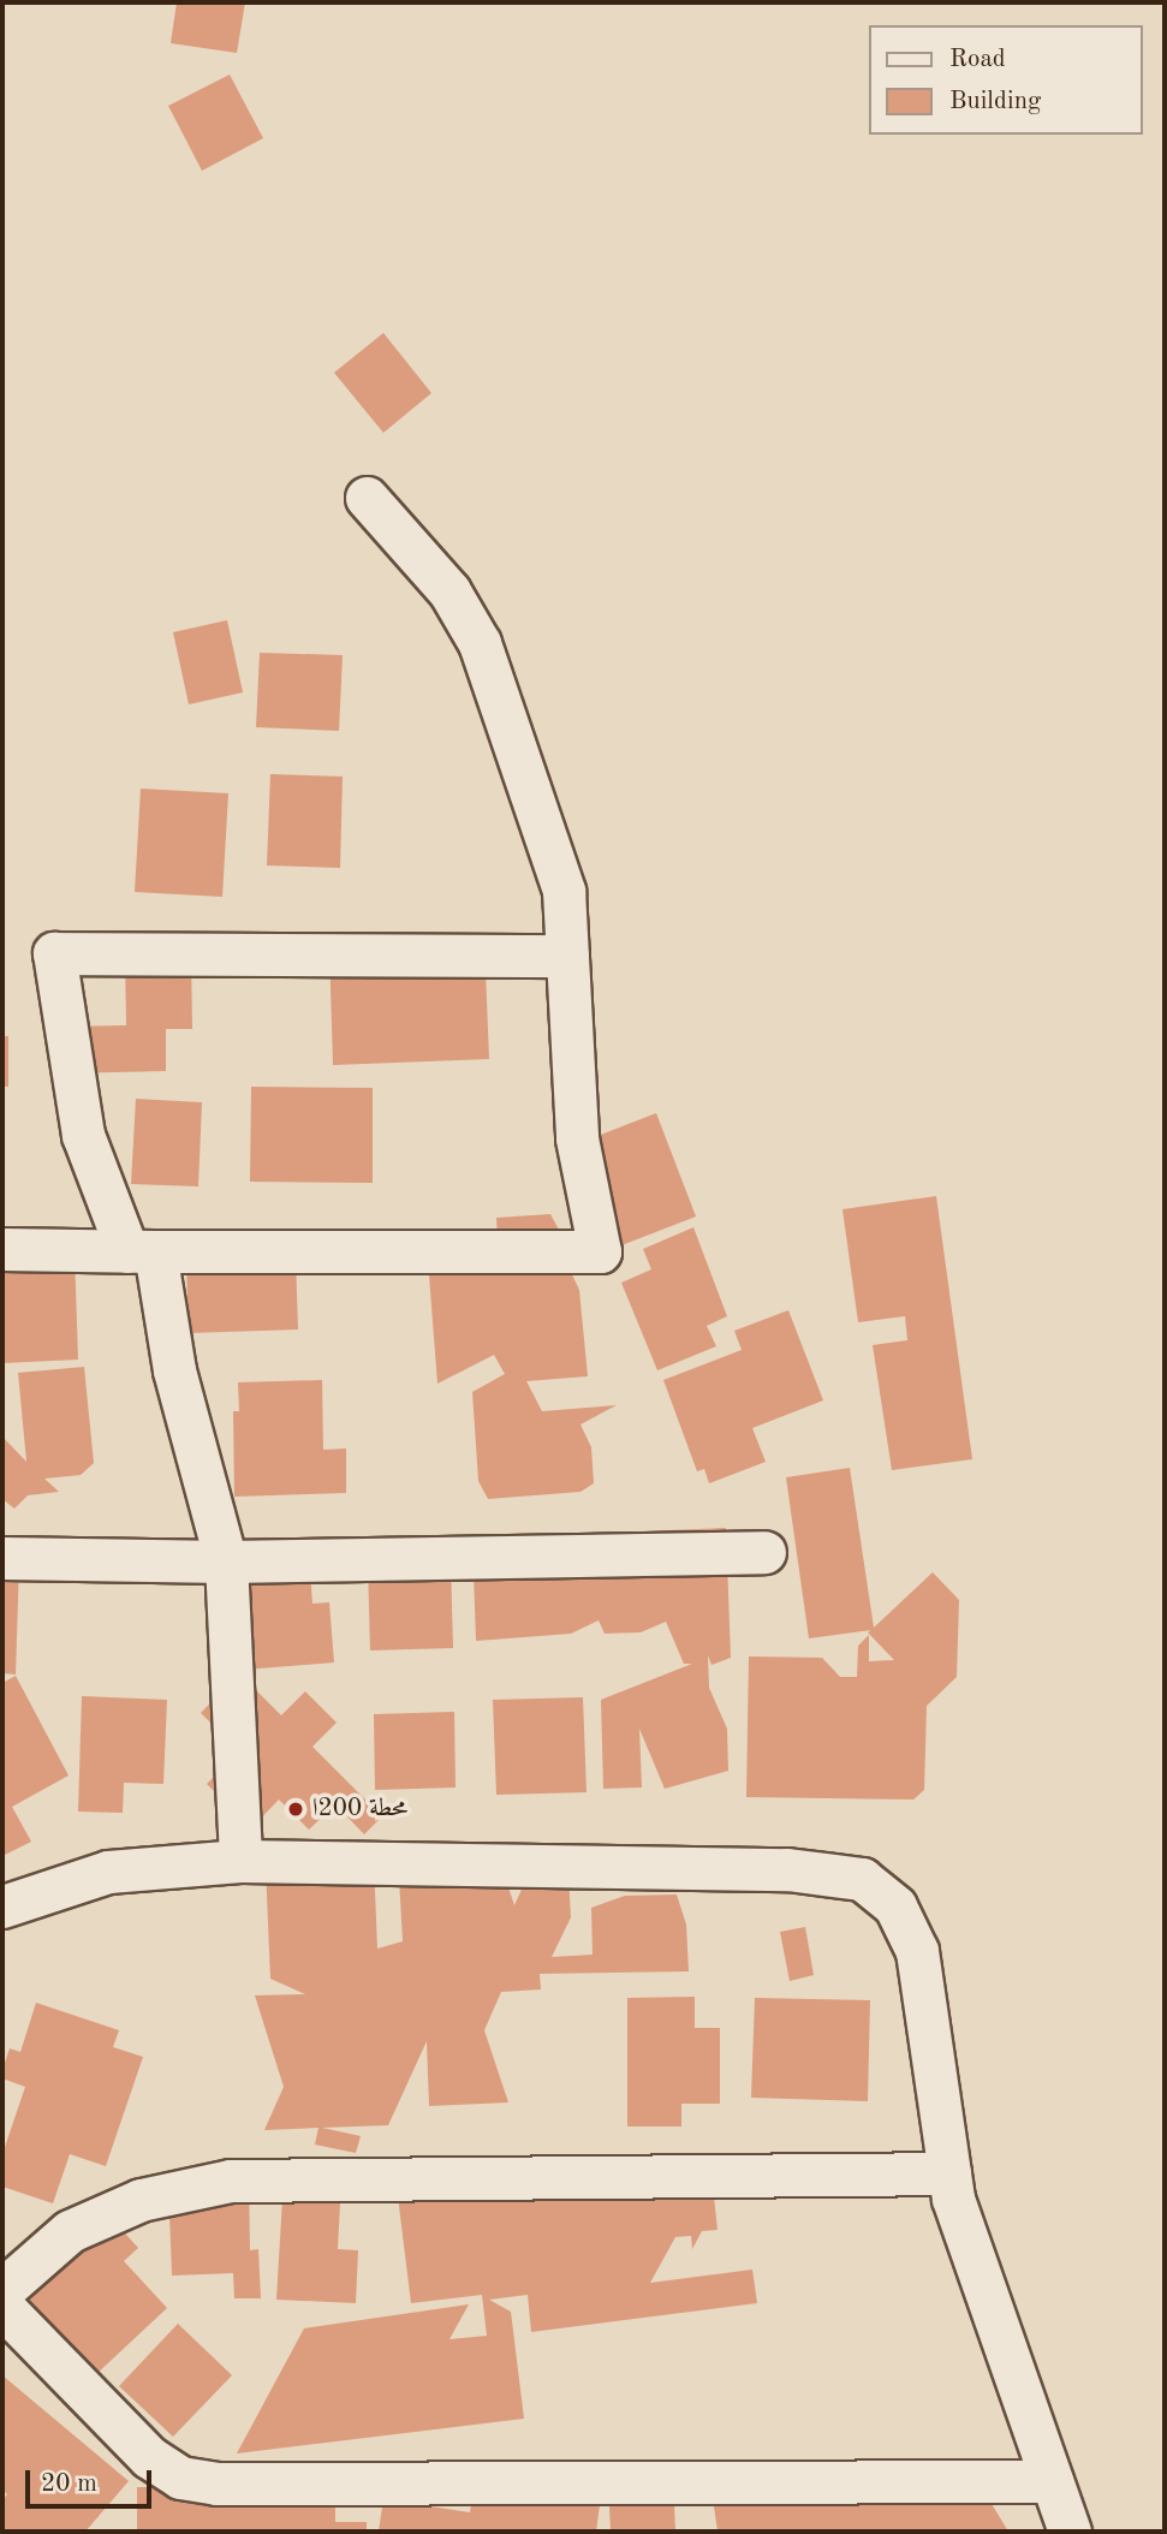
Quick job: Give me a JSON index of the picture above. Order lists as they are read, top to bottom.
{
  "places": ["محطة 200ا"],
  "legend": ["Road", "Building"],
  "scale_bar": "20 m"
}
